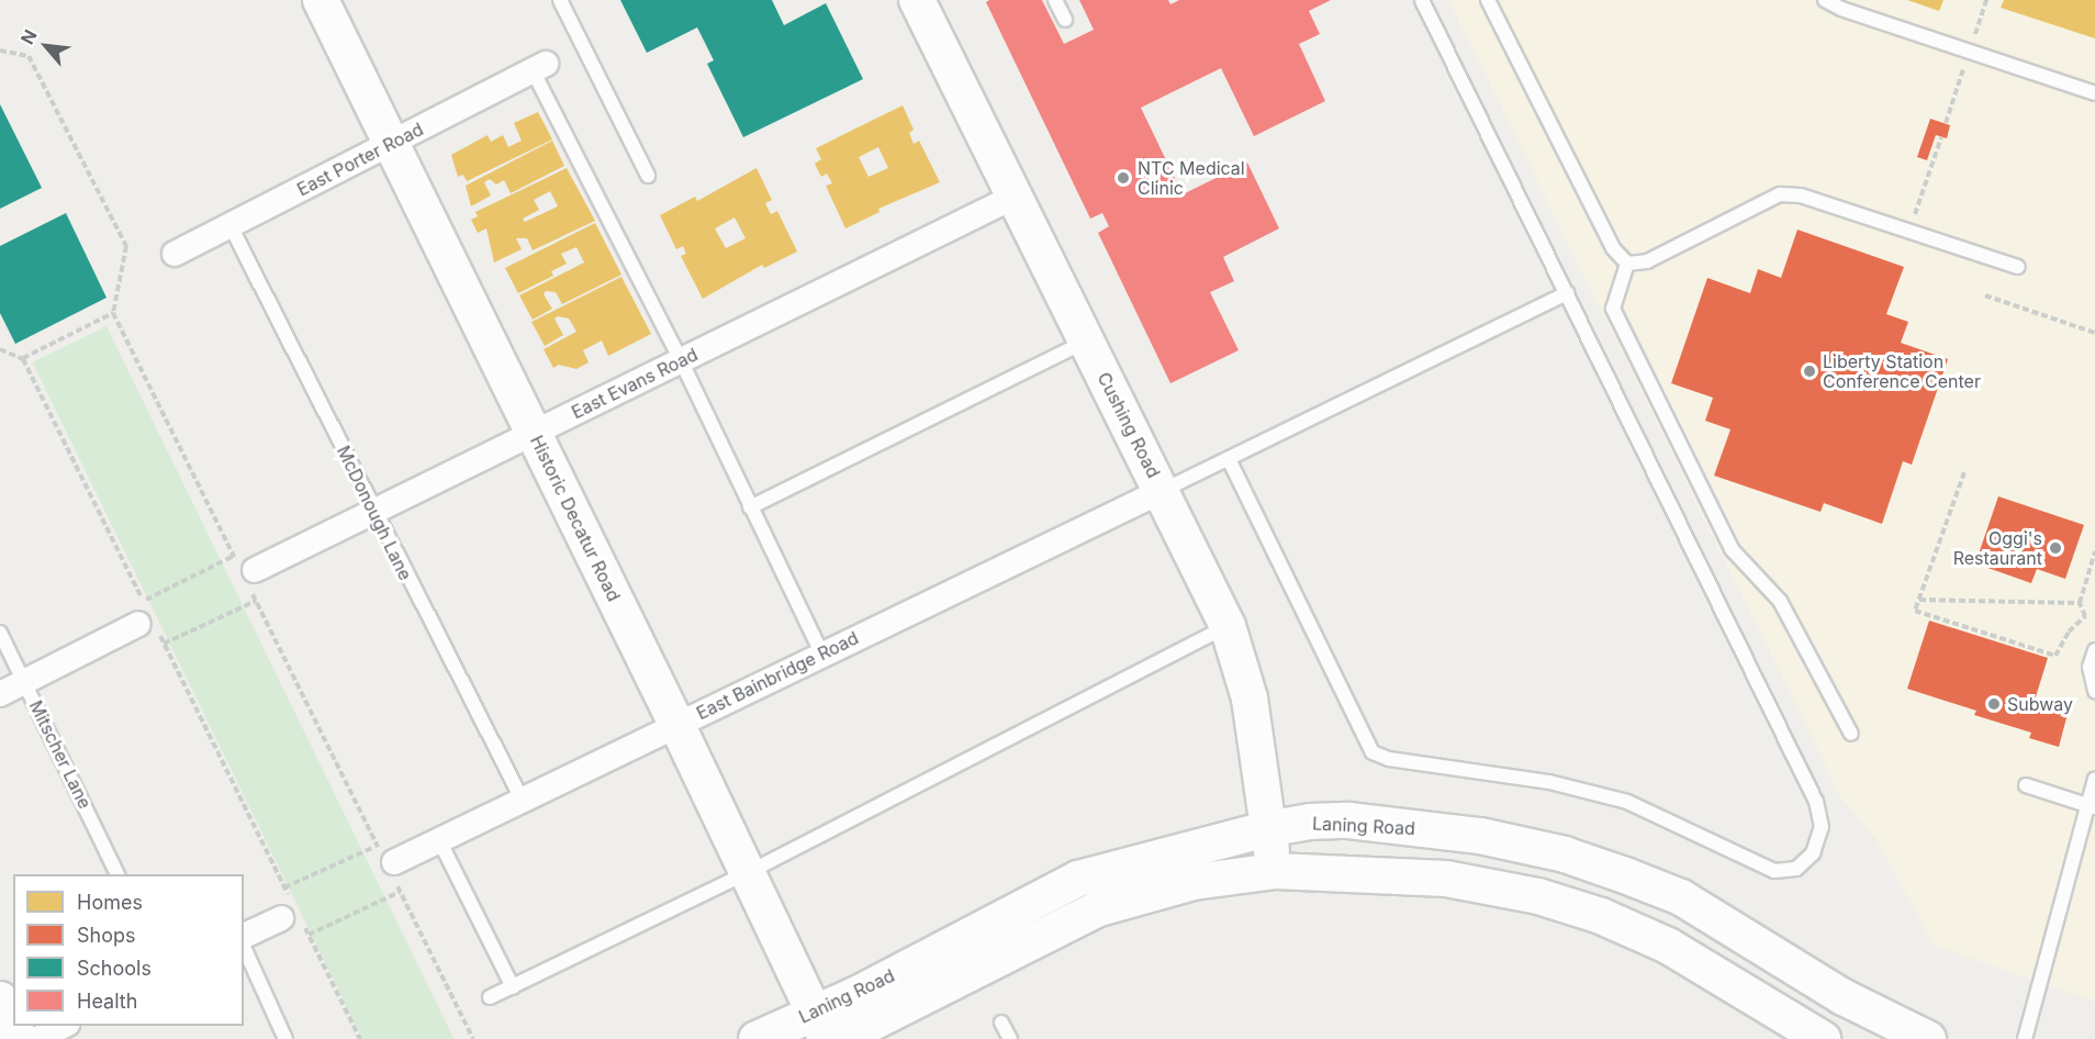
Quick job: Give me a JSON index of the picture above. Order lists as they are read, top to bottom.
{
  "streets": {
    "street": [
      "East Porter Road",
      "East Evans Road",
      "Cushing Road",
      "Historic Decatur Road",
      "East Bainbridge Road",
      "Laning Road"
    ],
    "lane": ["McDonough Lane", "Mitscher Lane"]
  },
  "crossings": [
    ["East Porter Road", "McDonough Lane"],
    ["East Porter Road", "Historic Decatur Road"],
    ["East Evans Road", "Cushing Road"],
    ["East Evans Road", "McDonough Lane"],
    ["East Evans Road", "Historic Decatur Road"],
    ["Cushing Road", "East Bainbridge Road"],
    ["Cushing Road", "Laning Road"],
    ["McDonough Lane", "East Bainbridge Road"],
    ["Historic Decatur Road", "East Bainbridge Road"],
    ["Historic Decatur Road", "Laning Road"]
  ],
  "places": [
    "NTC Medical Clinic",
    "Liberty Station Conference Center",
    "Oggi's Restaurant",
    "Subway"
  ],
  "legend": [
    "Homes",
    "Shops",
    "Schools",
    "Health"
  ],
  "north": "top left"
}
